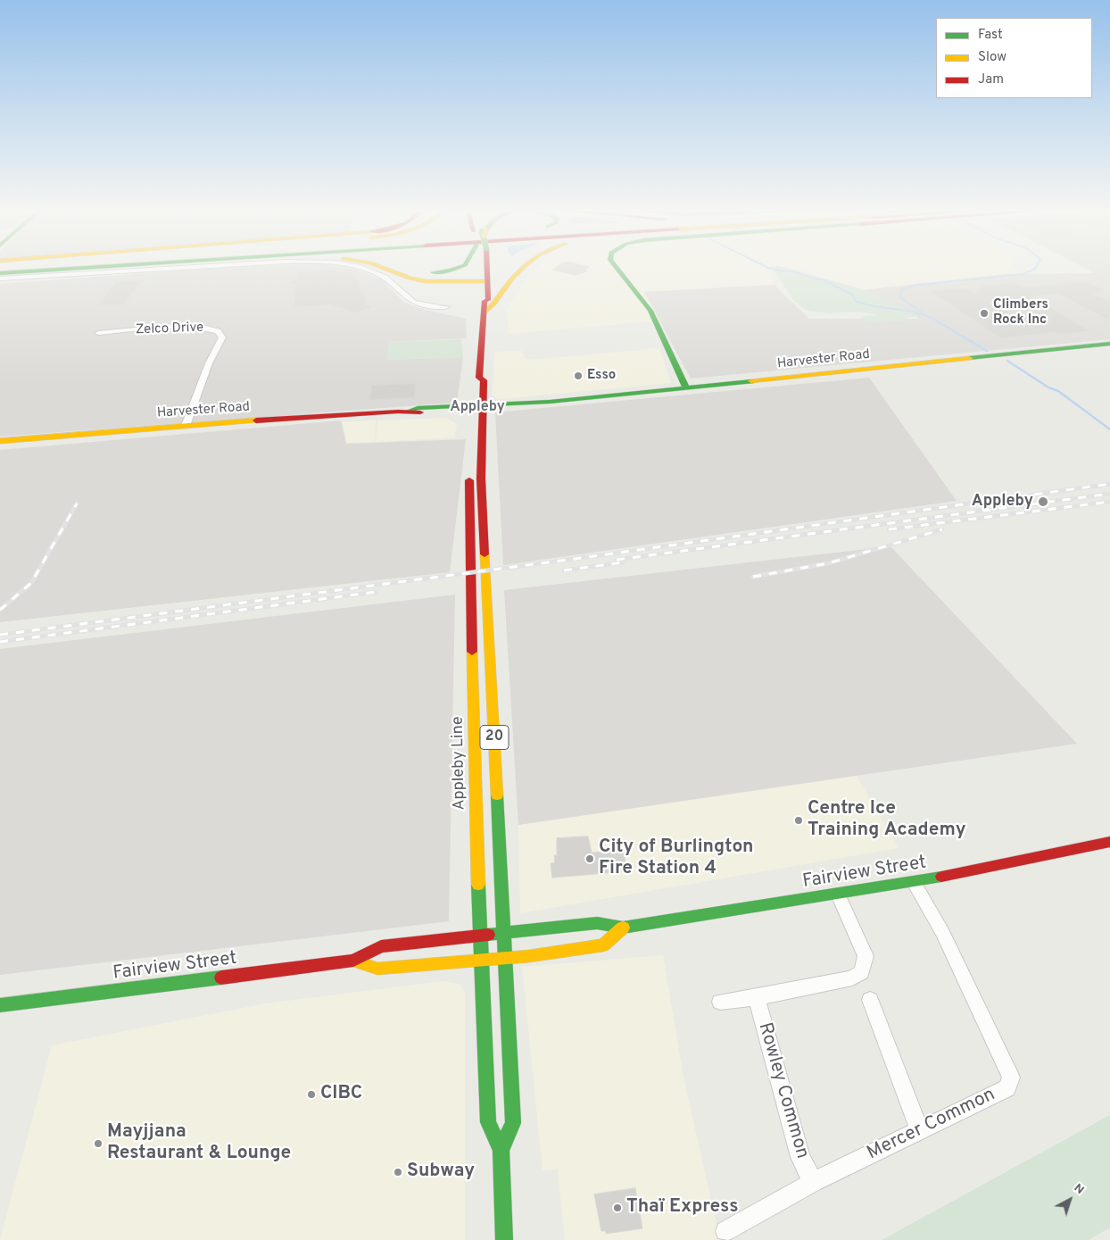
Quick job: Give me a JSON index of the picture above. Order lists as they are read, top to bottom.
{
  "streets": {
    "main road": [
      "Harvester Road",
      "20",
      "Appleby Line",
      "Fairview Street"
    ],
    "street": ["Zelco Drive", "Rowley Common", "Mercer Common"]
  },
  "crossings": [
    ["Zelco Drive", "Harvester Road"],
    ["Harvester Road", "Appleby Line"],
    ["Appleby Line", "Fairview Street"],
    ["Fairview Street", "Mercer Common"],
    ["Rowley Common", "Mercer Common"]
  ],
  "districts": ["Appleby"],
  "places": [
    "Climbers Rock Inc",
    "Esso",
    "Appleby",
    "Centre Ice Training Academy",
    "City of Burlington Fire Station 4",
    "CIBC",
    "Mayjjana Restaurant & Lounge",
    "Subway",
    "Thaï Express"
  ],
  "legend": ["Fast", "Slow", "Jam"],
  "north": "top right"
}
